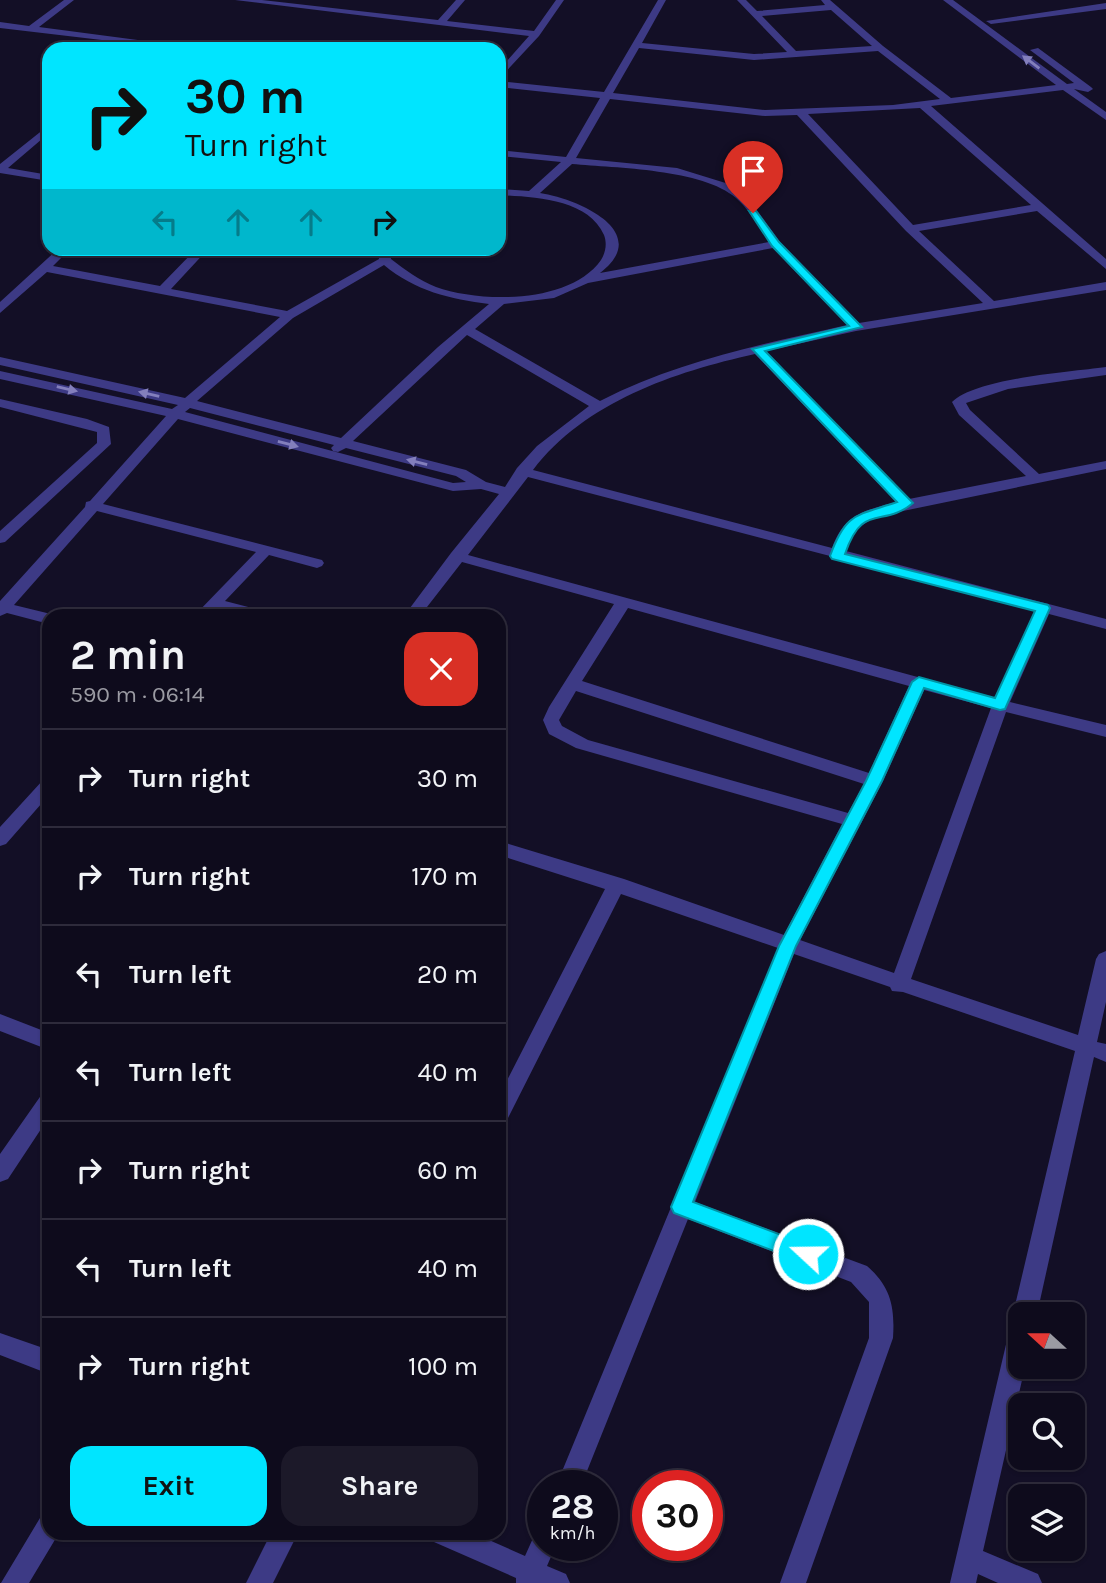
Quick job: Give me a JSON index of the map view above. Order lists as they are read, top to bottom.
{
  "north": "left",
  "page": {
    "turn": ["30 m", "Turn right"],
    "heading": ["2 min", "590 m · 06:14"],
    "list": [
      {
        "name": "Turn right",
        "value": "30 m"
      },
      {
        "name": "Turn right",
        "value": "170 m"
      },
      {
        "name": "Turn left",
        "value": "20 m"
      },
      {
        "name": "Turn left",
        "value": "40 m"
      },
      {
        "name": "Turn right",
        "value": "60 m"
      },
      {
        "name": "Turn left",
        "value": "40 m"
      },
      {
        "name": "Turn right",
        "value": "100 m"
      }
    ],
    "buttons": ["Exit", "Share"],
    "speed": "28 km/h",
    "limit": "30"
  }
}
